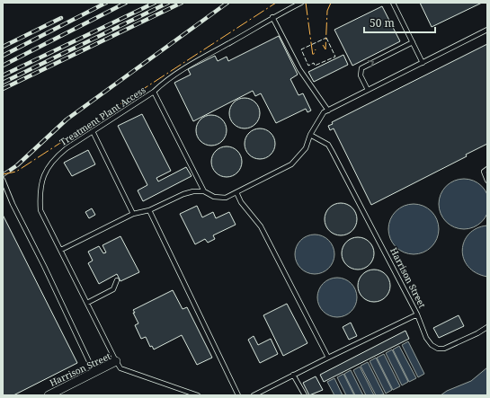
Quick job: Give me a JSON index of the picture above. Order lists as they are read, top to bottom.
{
  "streets": {
    "street": ["Harrison Street"],
    "lane": ["Treatment Plant Access"]
  },
  "crossings": [
    ["Treatment Plant Access", "Harrison Street"]
  ],
  "scale_bar": "50 m"
}
